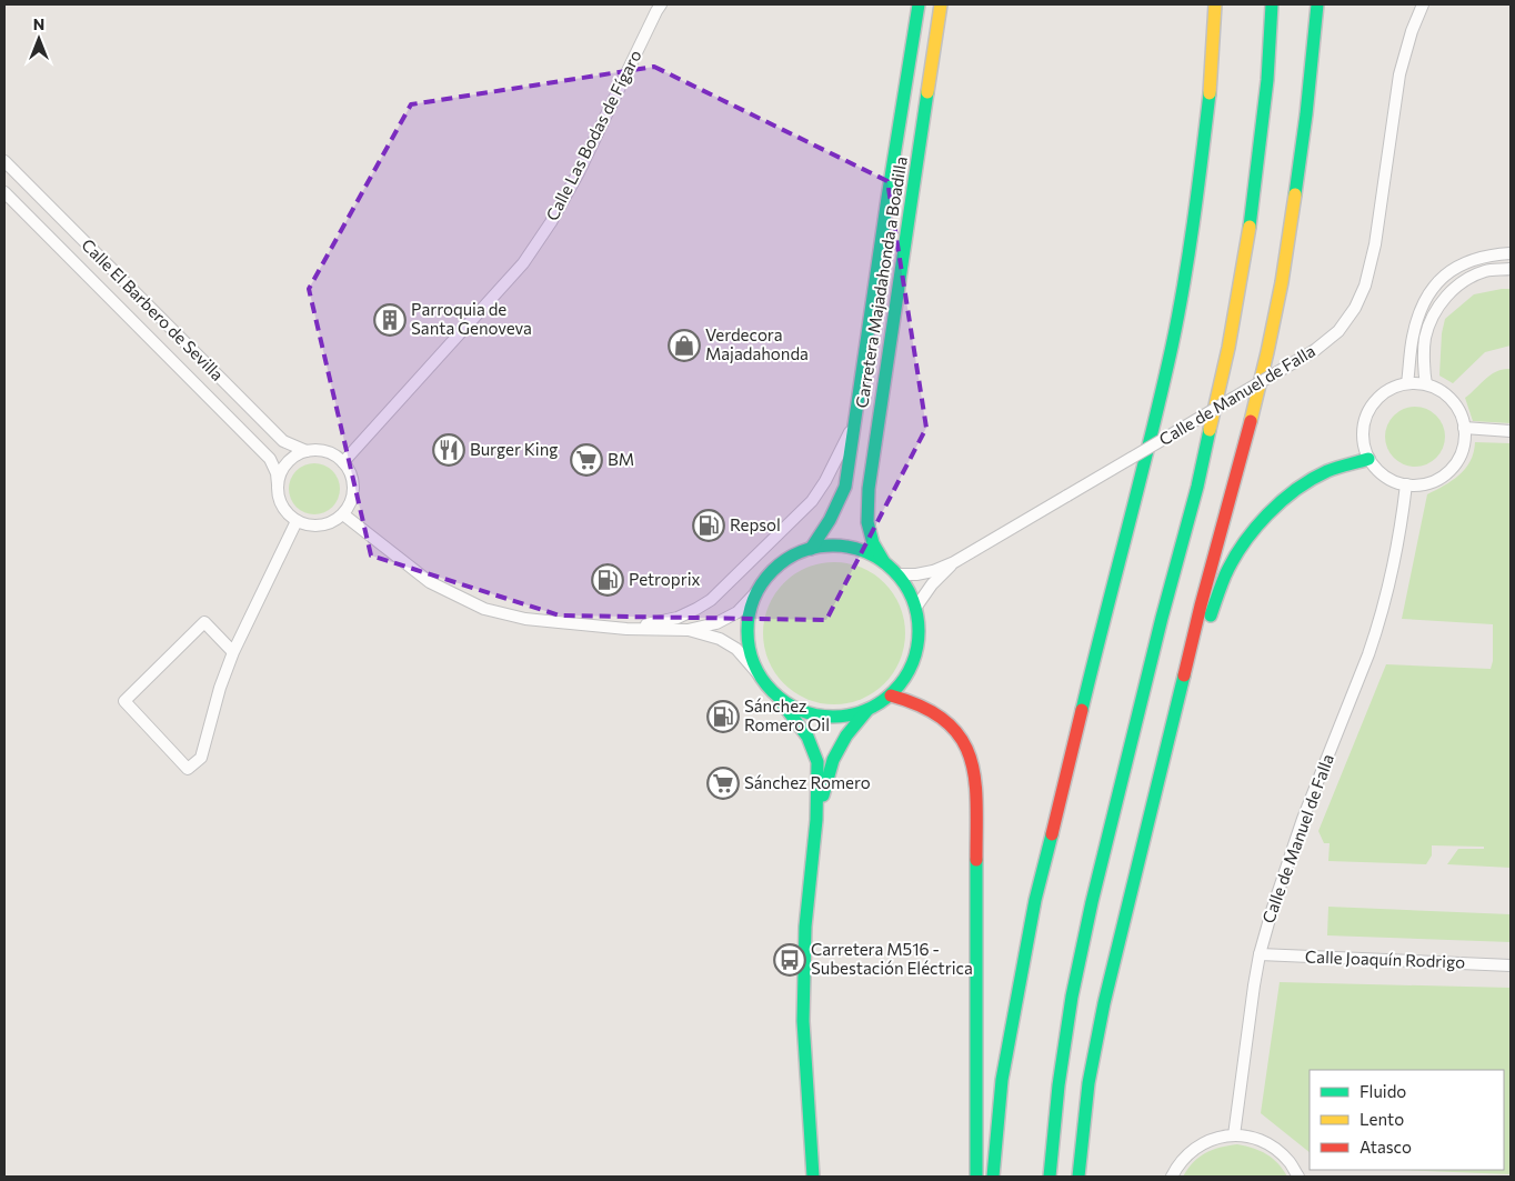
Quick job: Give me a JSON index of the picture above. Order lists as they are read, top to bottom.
{
  "streets": {
    "main road": ["Carretera Majadahonda a Boadilla"],
    "street": [
      "Calle Las Bodas de Fígaro",
      "Calle El Barbero de Sevilla",
      "Calle de Manuel de Falla",
      "Calle Joaquín Rodrigo"
    ]
  },
  "crossings": [
    ["Calle Las Bodas de Fígaro", "Calle El Barbero de Sevilla"],
    ["Carretera Majadahonda a Boadilla", "Calle de Manuel de Falla"],
    ["Calle de Manuel de Falla", "Calle Joaquín Rodrigo"]
  ],
  "places": {
    "building": ["Parroquia de Santa Genoveva"],
    "shop": ["Verdecora Majadahonda"],
    "restaurant": ["Burger King"],
    "supermarket": ["BM", "Sánchez Romero"],
    "fuel station": ["Repsol", "Petroprix", "Sánchez Romero Oil"],
    "bus stop": ["Carretera M516 - Subestación Eléctrica"]
  },
  "legend": ["Fluido", "Lento", "Atasco"],
  "north": "top"
}
